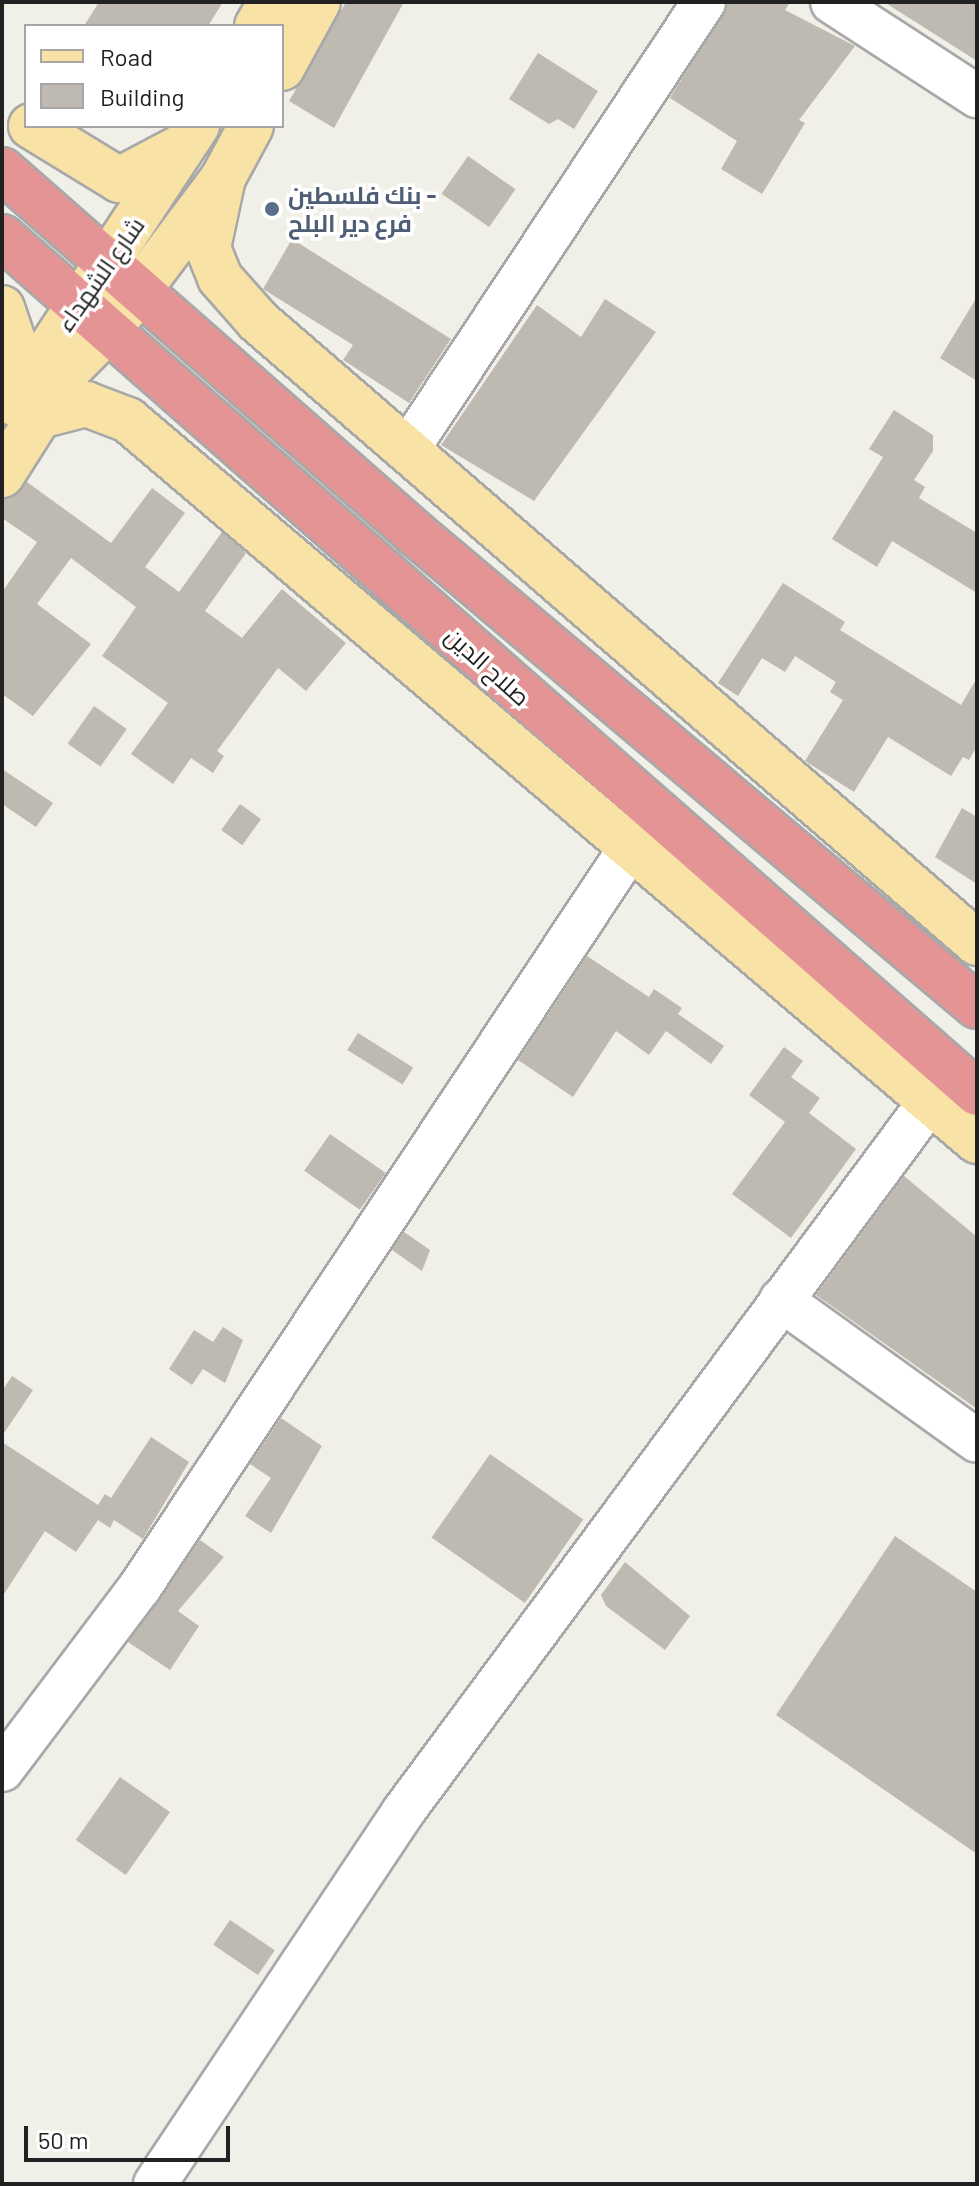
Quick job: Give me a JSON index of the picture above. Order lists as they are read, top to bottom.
{
  "streets": {
    "highway": ["صلاح الدين"],
    "main road": ["شارع الشهداء"]
  },
  "crossings": [
    ["شارع الشهداء", "صلاح الدين"]
  ],
  "places": ["بنك فلسطين - فرع دير البلح"],
  "legend": ["Road", "Building"],
  "scale_bar": "50 m"
}
